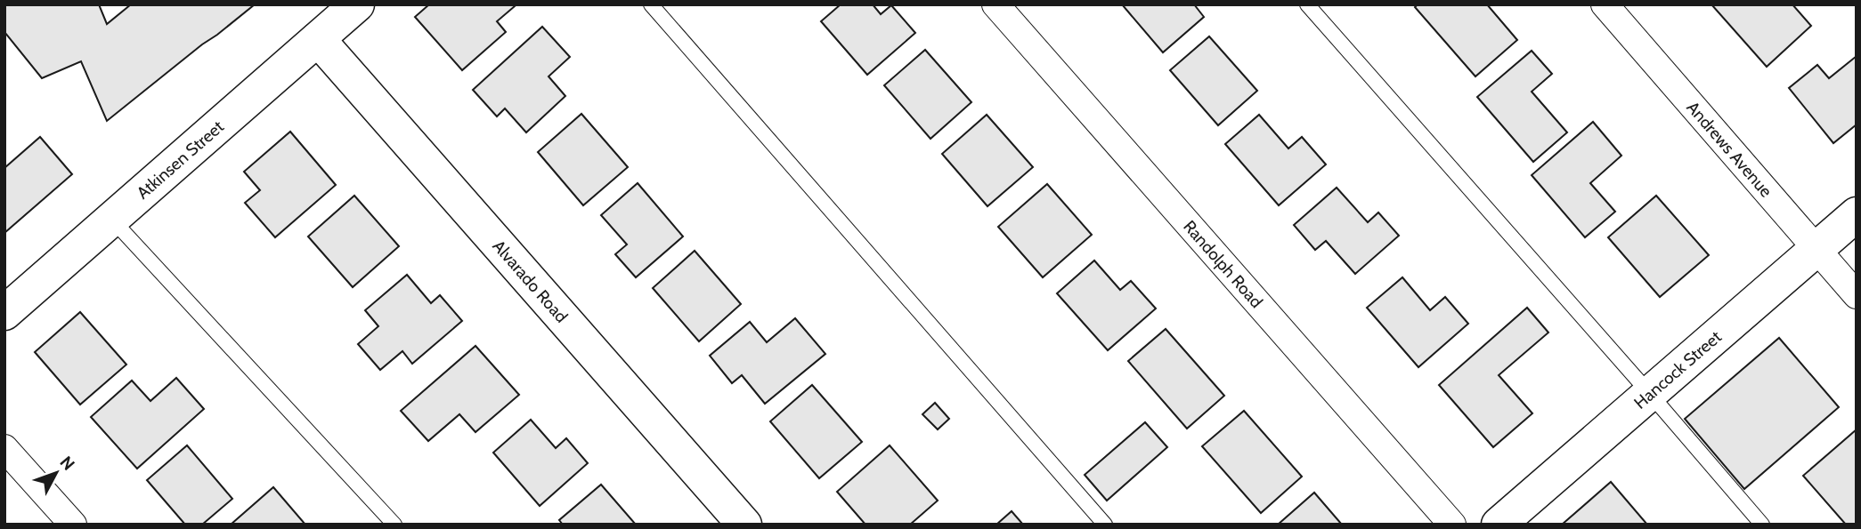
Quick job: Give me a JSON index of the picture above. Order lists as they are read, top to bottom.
{
  "streets": {
    "street": [
      "Andrews Avenue",
      "Atkinsen Street",
      "Randolph Road",
      "Alvarado Road",
      "Hancock Street"
    ]
  },
  "crossings": [
    ["Andrews Avenue", "Hancock Street"],
    ["Atkinsen Street", "Alvarado Road"]
  ],
  "north": "top right"
}
